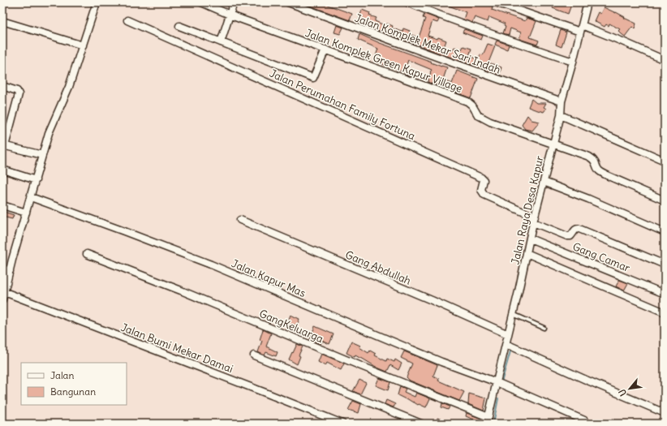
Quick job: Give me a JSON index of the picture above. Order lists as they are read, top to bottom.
{
  "streets": {
    "street": [
      "Jalan Komplek Mekar Sari Indah",
      "Jalan Komplek Green Kapur Village",
      "Jalan Perumahan Family Fortuna",
      "Jalan Raya Desa Kapur",
      "Gang Camar",
      "Gang Abdullah",
      "Jalan Kapur Mas",
      "GangKeluarga",
      "Jalan Bumi Mekar Damai"
    ]
  },
  "crossings": [
    ["Jalan Komplek Mekar Sari Indah", "Jalan Raya Desa Kapur"],
    ["Jalan Komplek Green Kapur Village", "Jalan Raya Desa Kapur"],
    ["Jalan Perumahan Family Fortuna", "Jalan Raya Desa Kapur"],
    ["Jalan Raya Desa Kapur", "Gang Camar"],
    ["Jalan Raya Desa Kapur", "Gang Abdullah"],
    ["Jalan Raya Desa Kapur", "Jalan Kapur Mas"],
    ["Jalan Raya Desa Kapur", "GangKeluarga"]
  ],
  "legend": ["Jalan", "Bangunan"],
  "north": "bottom left"
}
